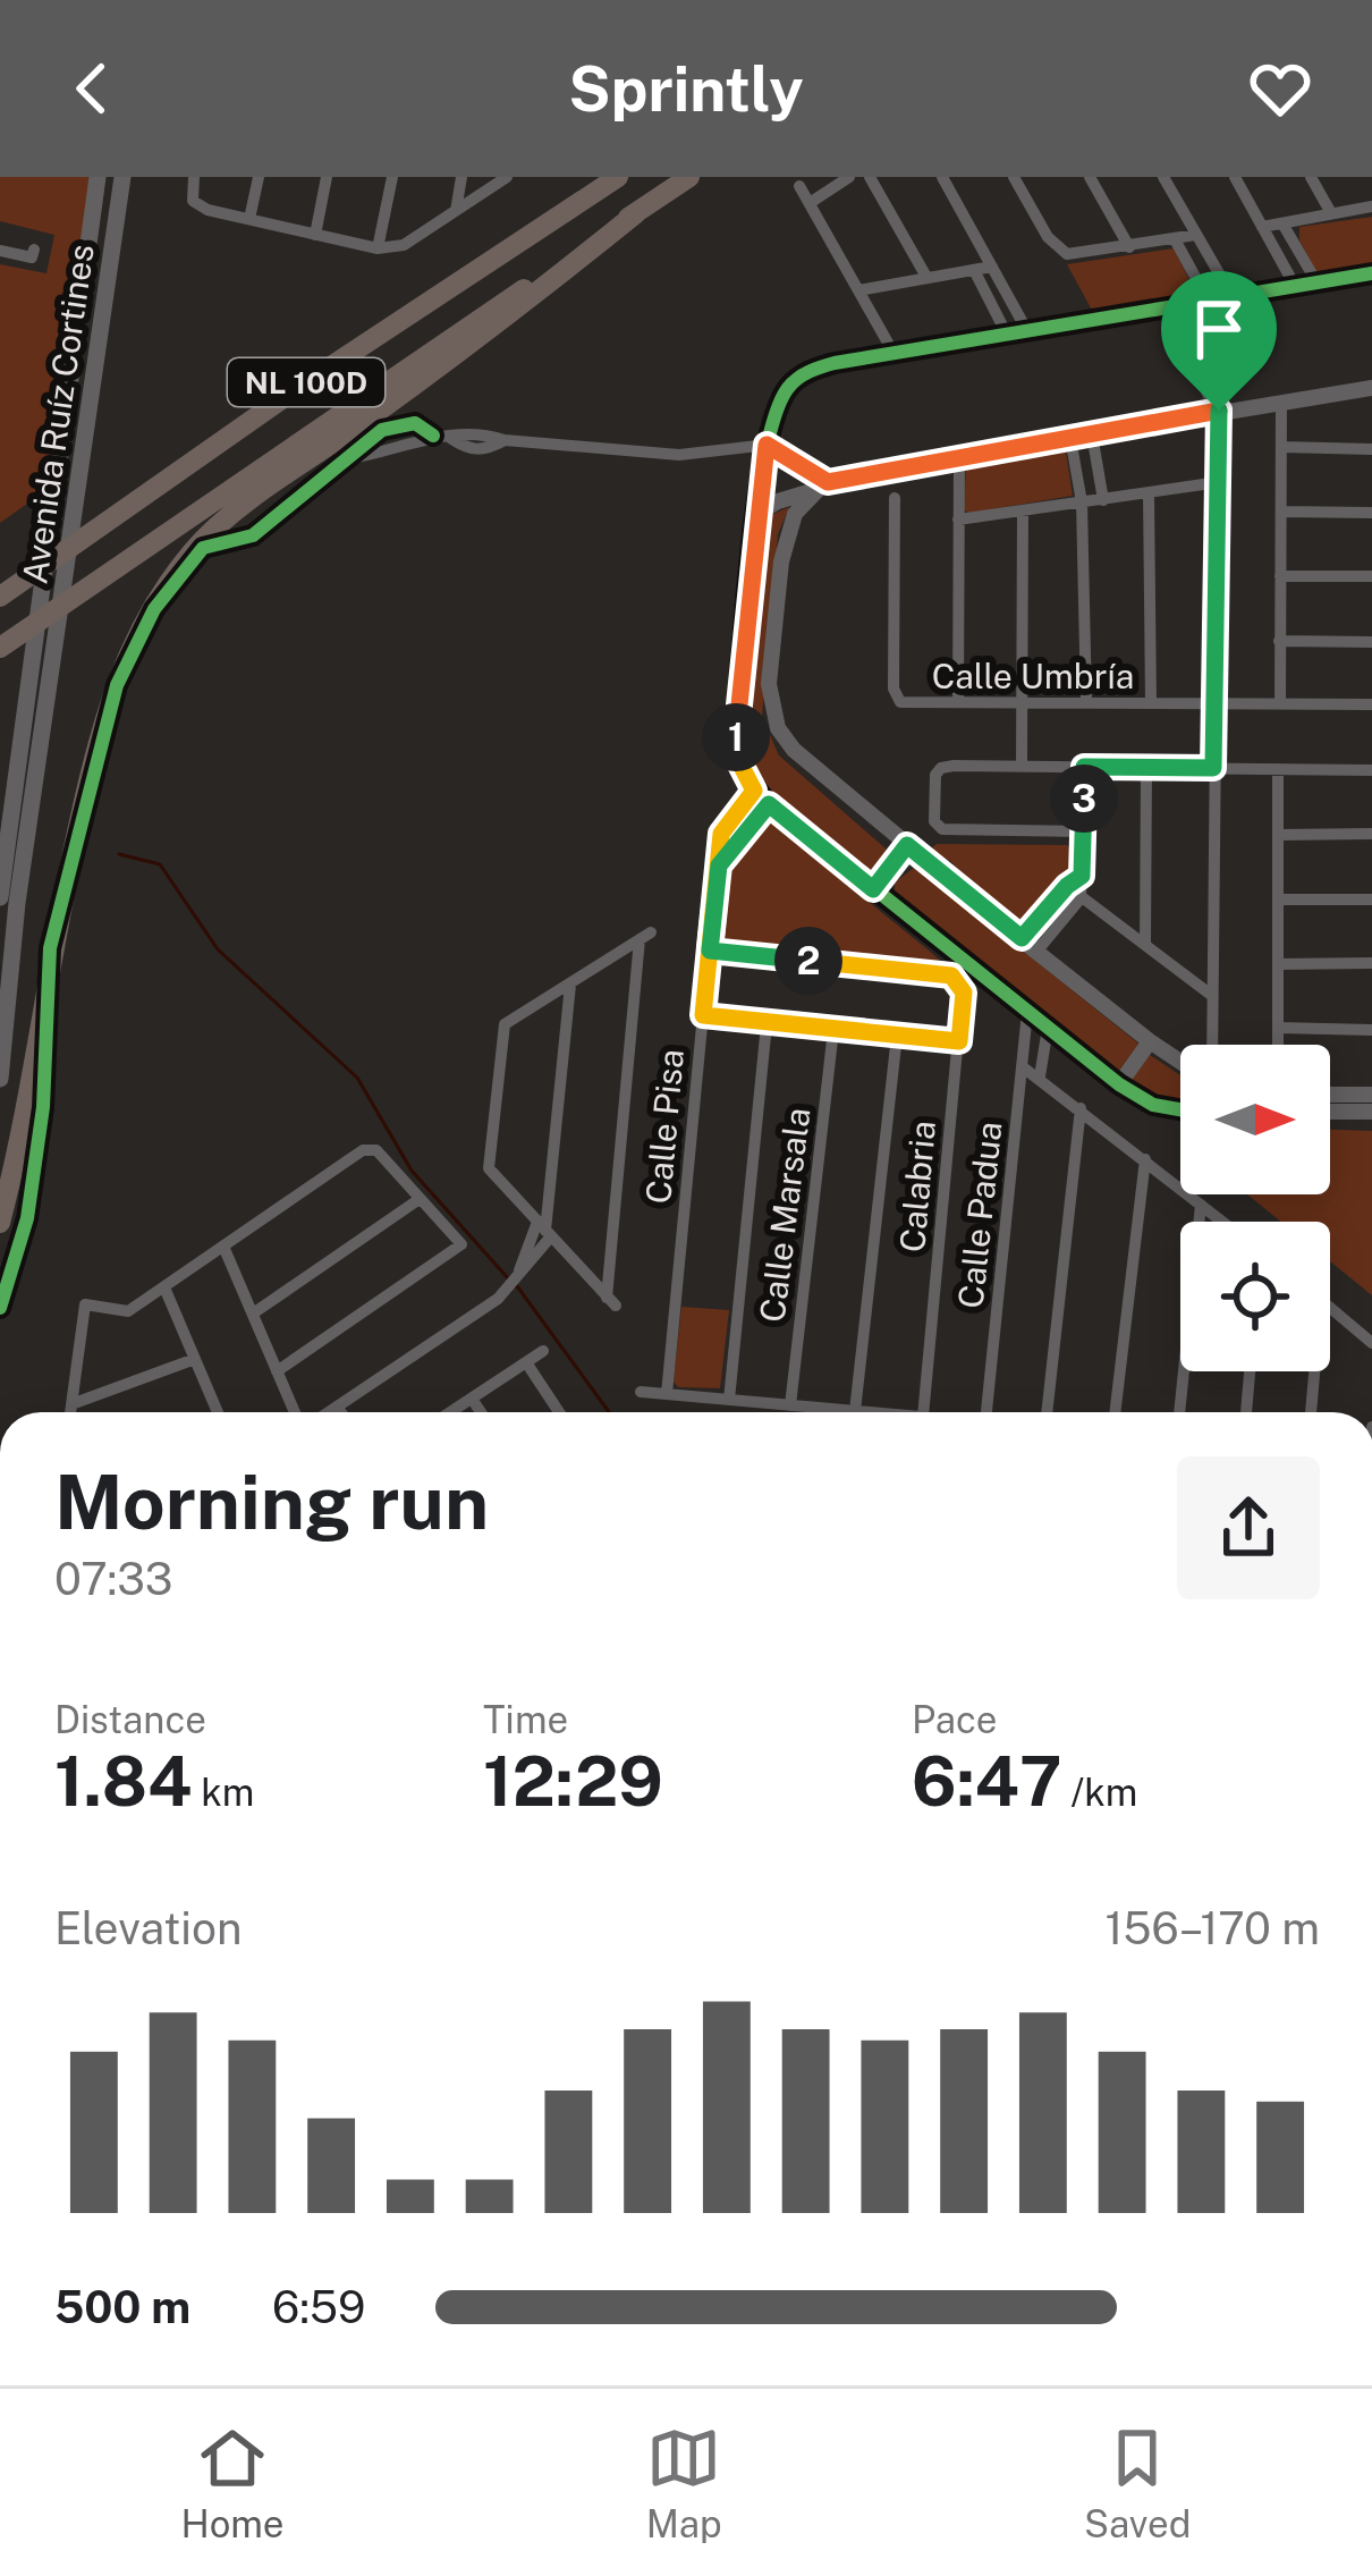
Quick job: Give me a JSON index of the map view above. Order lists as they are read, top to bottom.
{
  "streets": {
    "highway": ["NL 100D"],
    "main road": ["Avenida Ruíz Cortines"],
    "street": [
      "Calle Umbría",
      "Calle Pisa",
      "Calabria",
      "Calle Marsala",
      "Calle Padua"
    ]
  },
  "crossings": [
    ["Calle Pisa", "Calabria"]
  ],
  "north": "right",
  "page": {
    "header": "Sprintly",
    "pins": ["1", "3", "2"],
    "heading": ["Morning run", "07:33"],
    "stats": [
      ["Distance", "1.84 km"],
      ["Time", "12:29"],
      ["Pace", "6:47 /km"]
    ],
    "chart": ["Elevation", "156–170 m"],
    "list": [
      {
        "name": "500 m",
        "note": "6:59"
      }
    ],
    "tabs": ["Home", "Map", "Saved"]
  }
}
